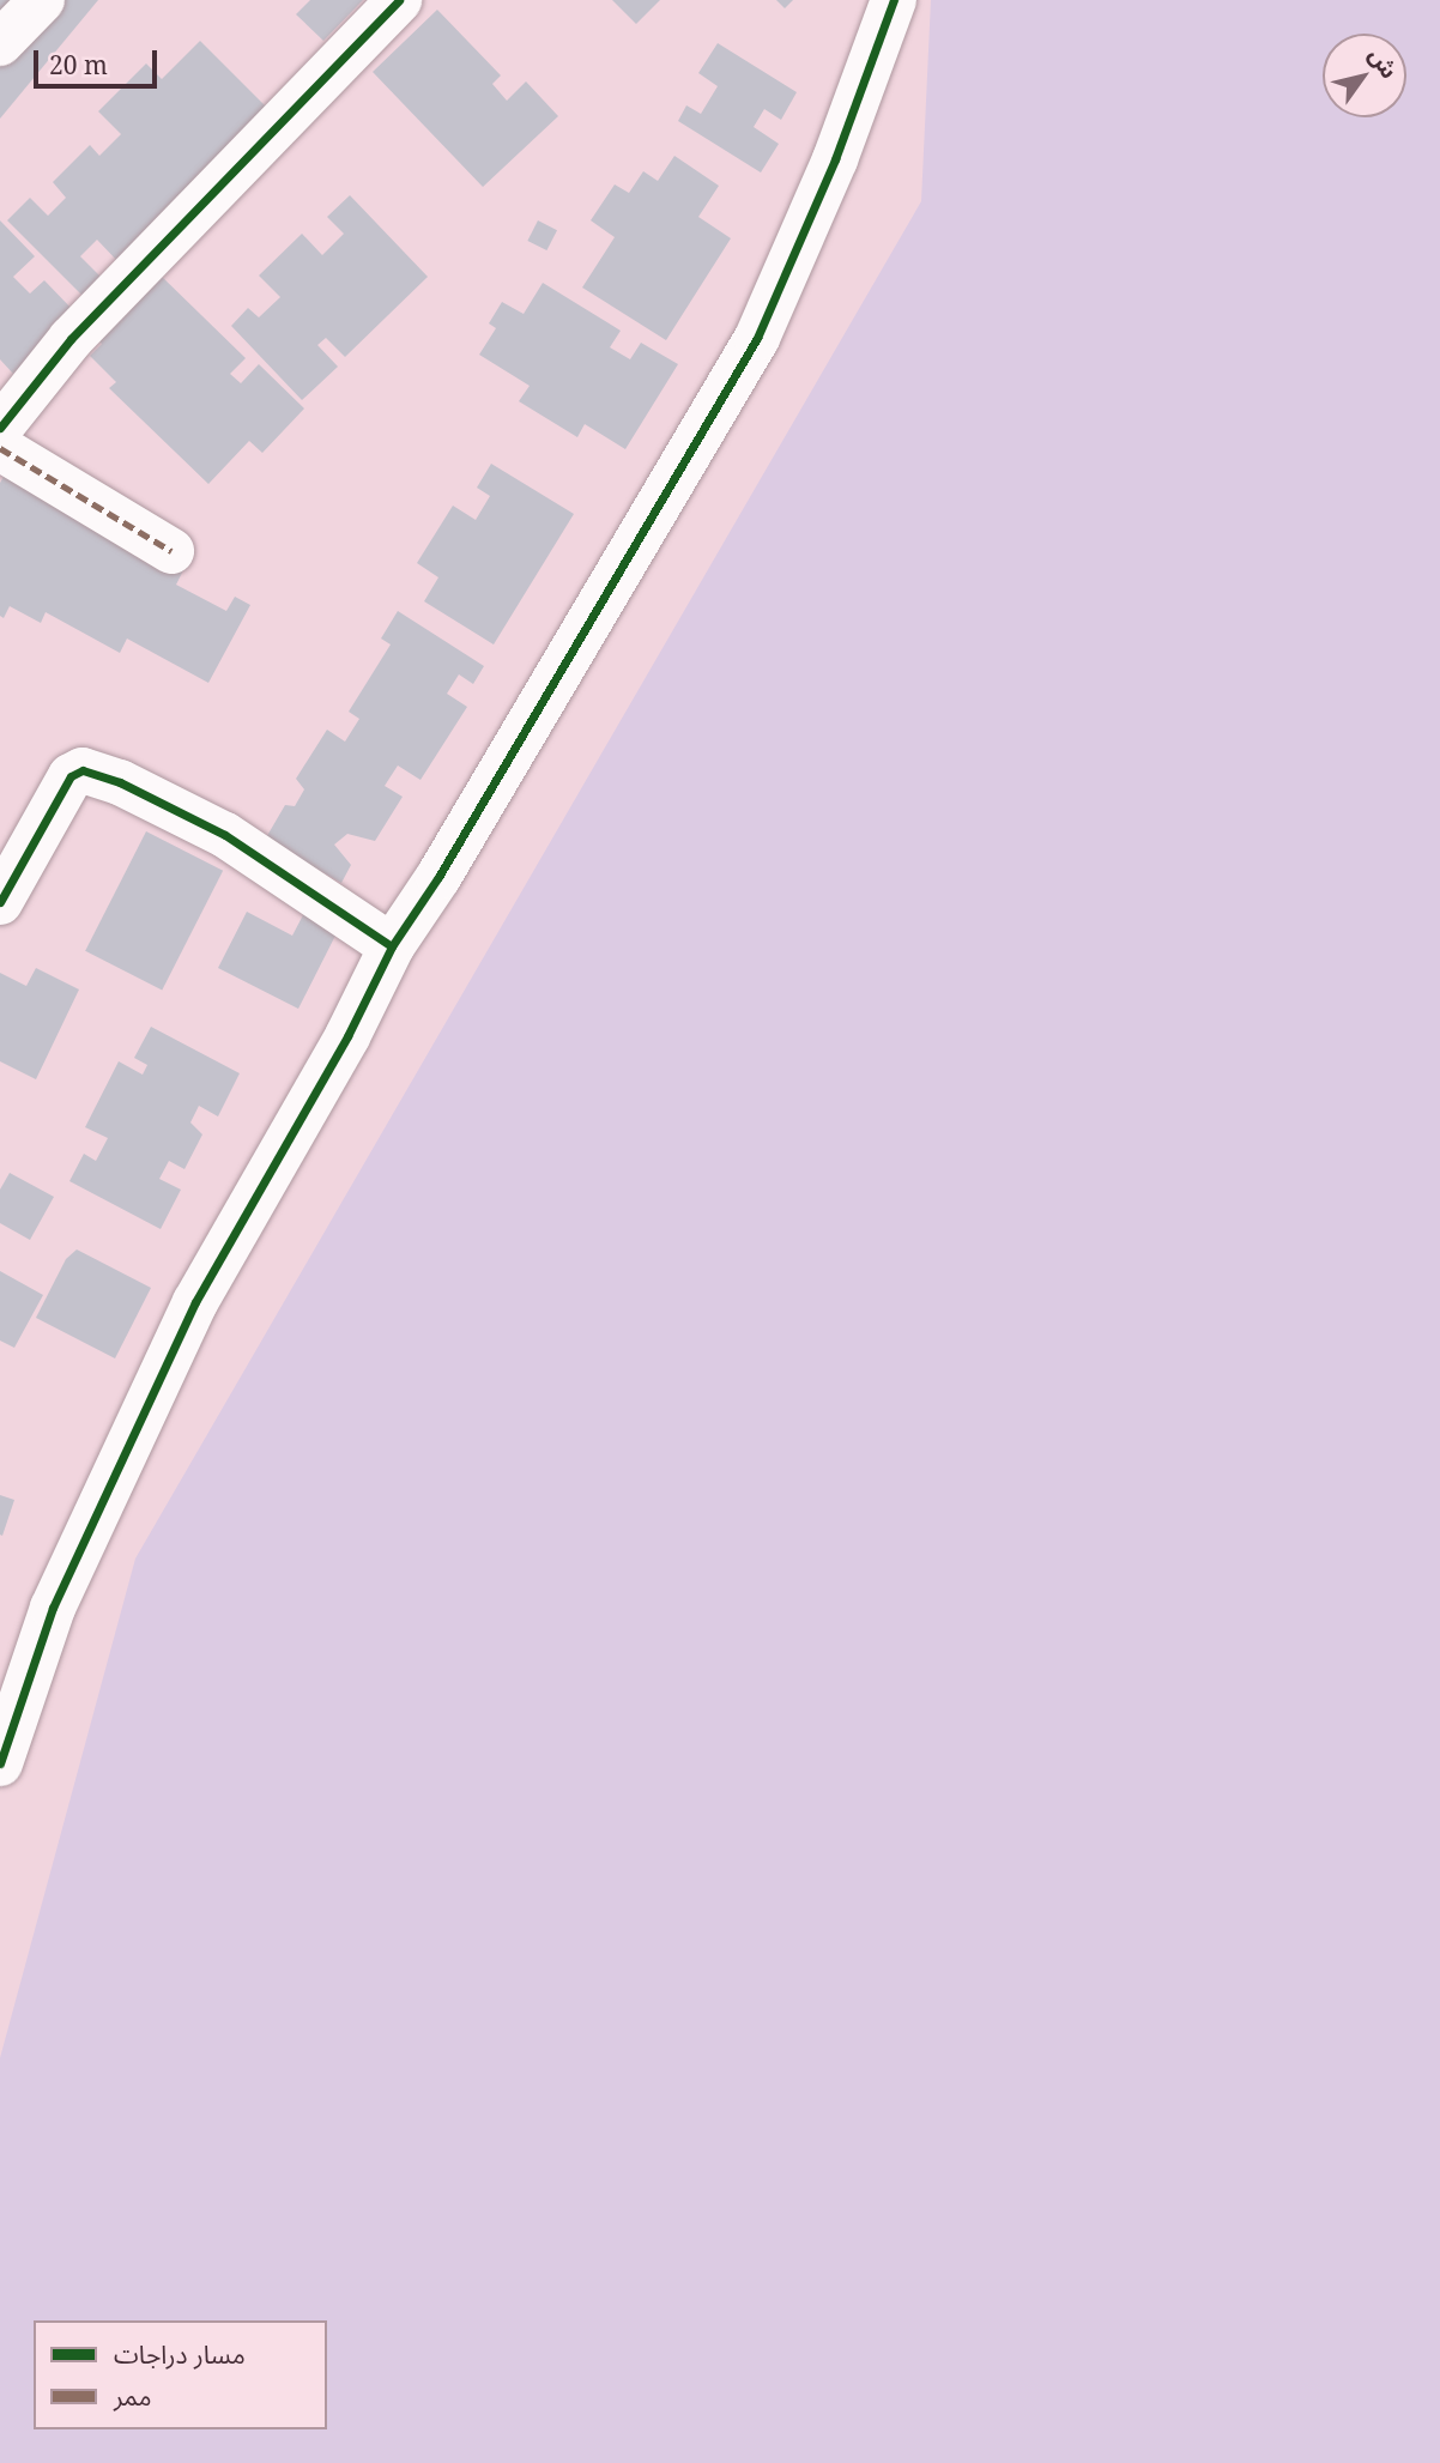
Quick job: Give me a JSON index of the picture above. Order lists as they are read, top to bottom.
{
  "legend": ["مسار دراجات", "ممر"],
  "scale_bar": "20 m",
  "north": "top right"
}
